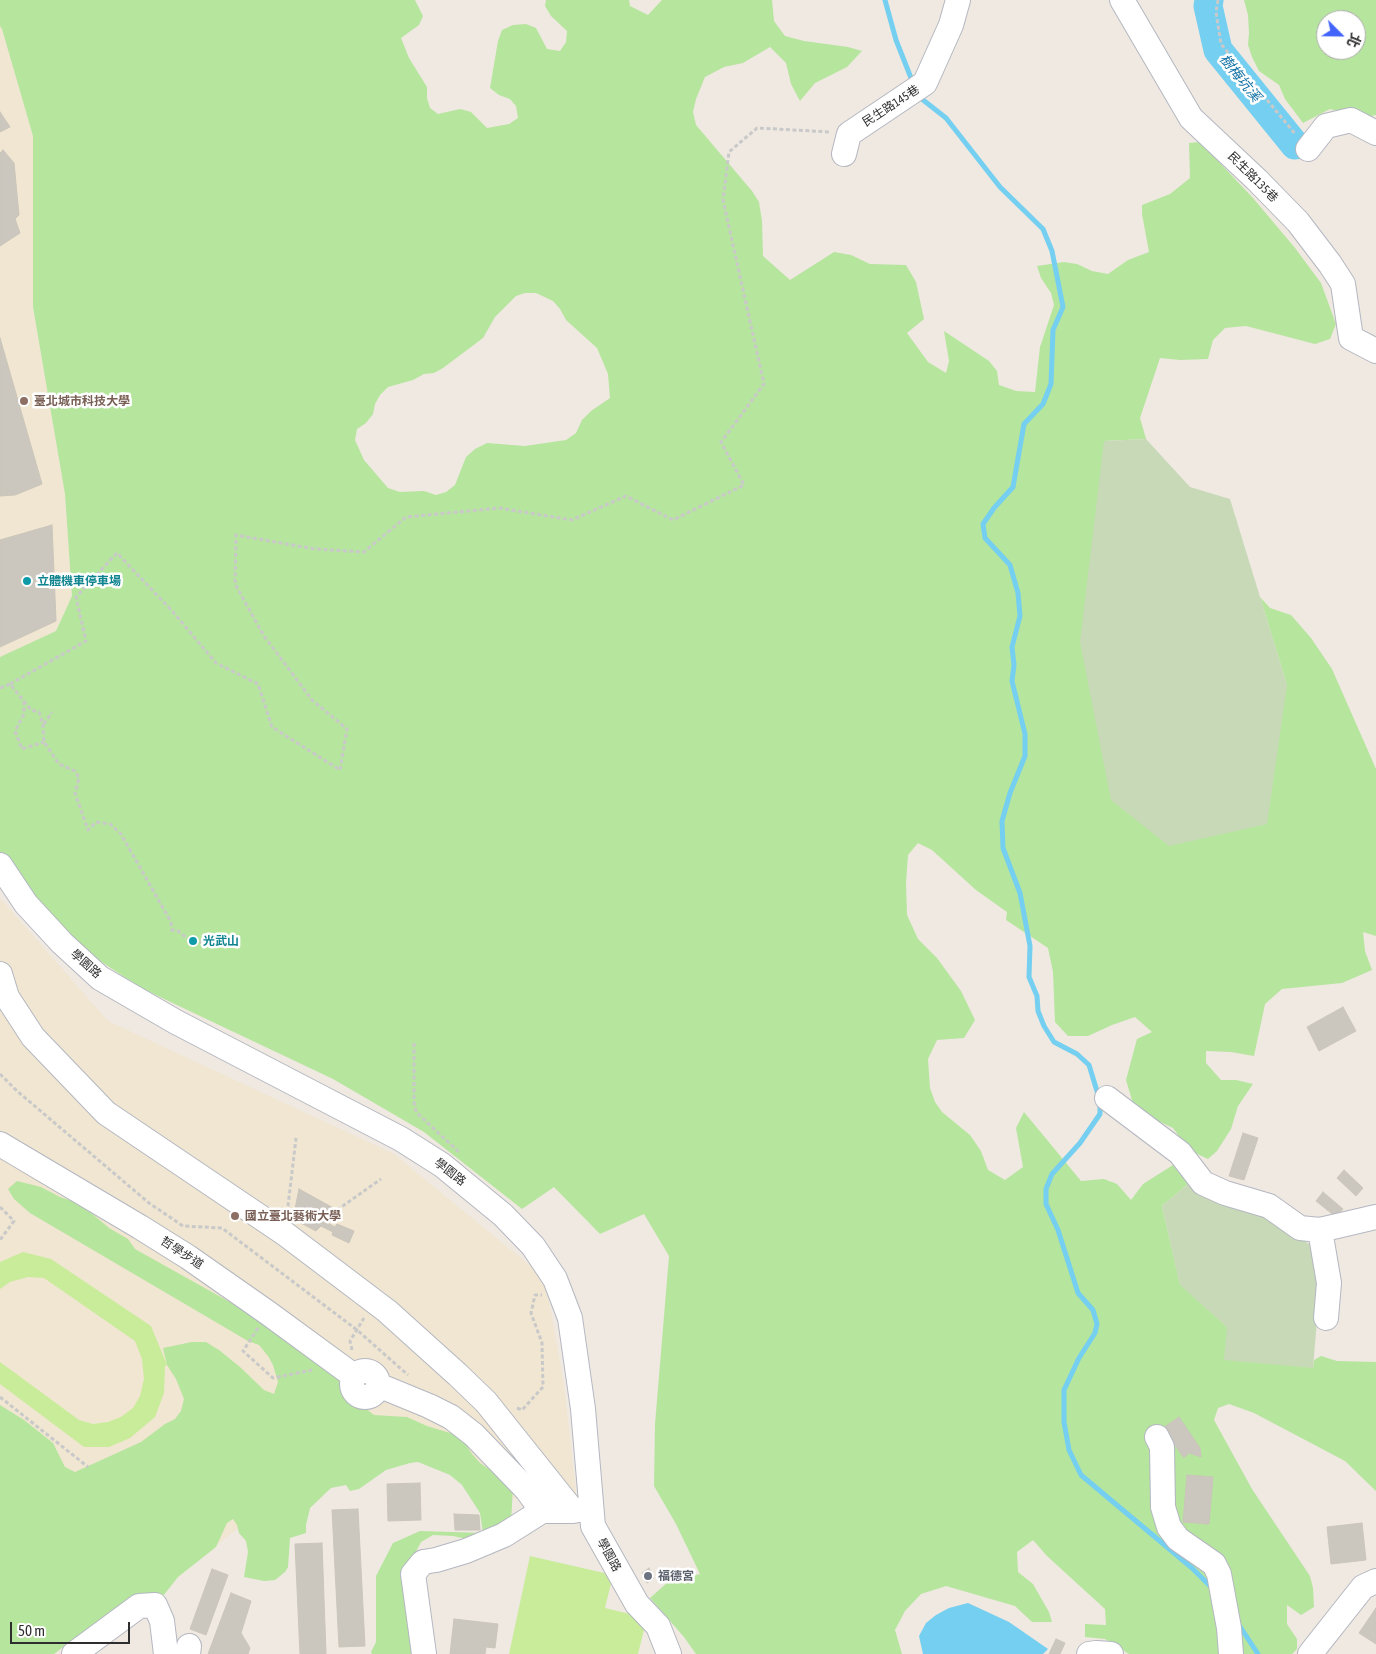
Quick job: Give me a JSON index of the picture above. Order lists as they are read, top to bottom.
{
  "streets": {
    "street": [
      "民生路145巷",
      "民生路135巷",
      "學園路",
      "哲學步道"
    ]
  },
  "water": ["樹梅坑溪"],
  "places": [
    "臺北城市科技大學",
    "立體機車停車場",
    "光武山",
    "國立臺北藝術大學",
    "福德宮"
  ],
  "scale_bar": "50 m",
  "north": "bottom right"
}
